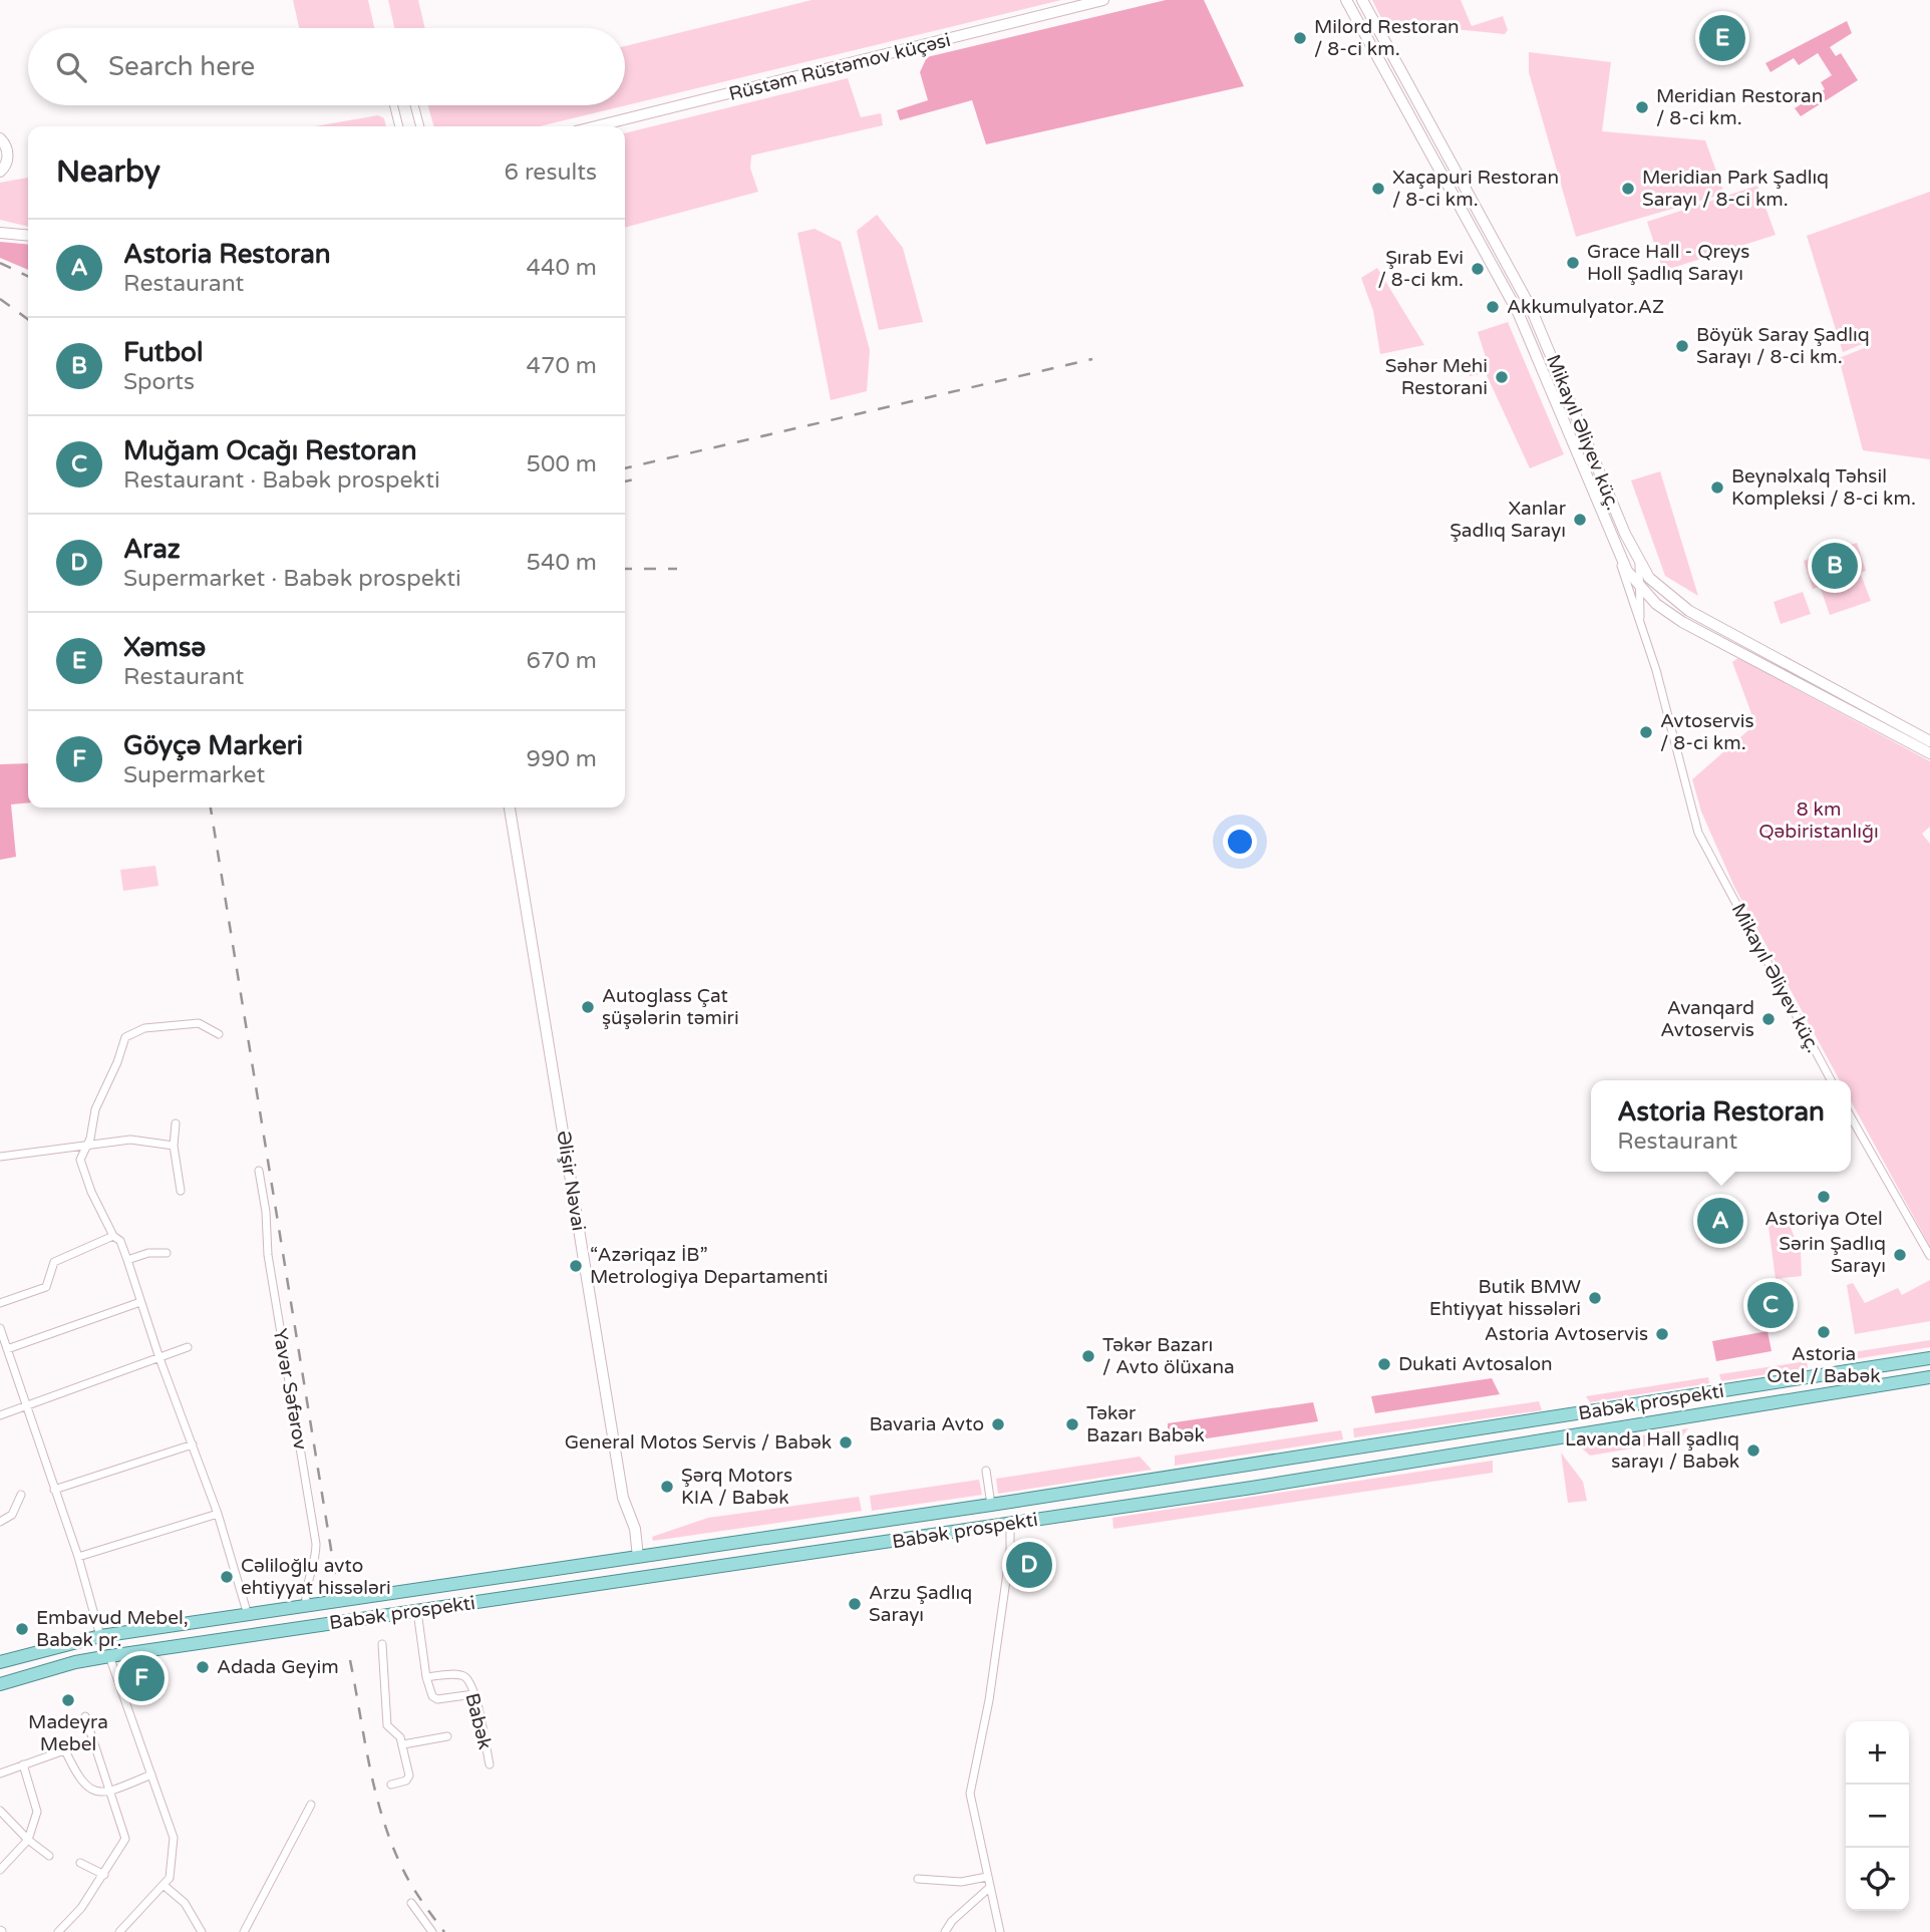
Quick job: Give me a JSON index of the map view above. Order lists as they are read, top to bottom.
{
  "streets": {
    "main road": [
      "Rüstəm Rüstəmov küçəsi",
      "Mikayıl Əliyev küç.",
      "Əlişir Nəvai",
      "Babək prospekti"
    ],
    "street": ["Yavər Səfərov", "Babək"]
  },
  "crossings": [
    ["Əlişir Nəvai", "Babək prospekti"],
    ["Yavər Səfərov", "Babək prospekti"]
  ],
  "parks": ["8 km Qəbiristanlığı"],
  "places": [
    "Milord Restoran / 8-ci km.",
    "Meridian Restoran / 8-ci km.",
    "Xaçapuri Restoran / 8-ci km.",
    "Meridian Park Şadlıq Sarayı / 8-ci km.",
    "Grace Hall - Qreys Holl Şadlıq Sarayı",
    "Şırab Evi / 8-ci km.",
    "Akkumulyator.AZ",
    "Böyük Saray Şadlıq Sarayı / 8-ci km.",
    "Səhər Mehi Restorani",
    "Beynəlxalq Təhsil Kompleksi / 8-ci km.",
    "Xanlar Şadlıq Sarayı",
    "Avtoservis / 8-ci km.",
    "Autoglass Çat şüşələrin təmiri",
    "Avanqard Avtoservis",
    "Astoriya Otel",
    "Sərin Şadlıq Sarayı",
    "“Azəriqaz İB” Metrologiya Departamenti",
    "Butik BMW Ehtiyyat hissələri",
    "Astoria Otel / Babək",
    "Astoria Avtoservis",
    "Təkər Bazarı / Avto ölüxana",
    "Dukati Avtosalon",
    "Bavaria Avto",
    "Təkər Bazarı Babək",
    "General Motos Servis / Babək",
    "Lavanda Hall şadlıq sarayı / Babək",
    "Şərq Motors KIA / Babək",
    "Cəliloğlu avto ehtiyyat hissələri",
    "Arzu Şadlıq Sarayı",
    "Embavud Mebel, Babək pr.",
    "Adada Geyim",
    "Madeyra Mebel"
  ],
  "page": {
    "pins": [
      "E",
      "B",
      "A",
      "C",
      "D",
      "F"
    ],
    "search": "Search here",
    "heading": ["Nearby", "6 results"],
    "list": [
      {
        "mark": "A",
        "name": "Astoria Restoran",
        "note": "Restaurant",
        "value": "440 m"
      },
      {
        "mark": "B",
        "name": "Futbol",
        "note": "Sports",
        "value": "470 m"
      },
      {
        "mark": "C",
        "name": "Muğam Ocağı Restoran",
        "note": "Restaurant · Babək prospekti",
        "value": "500 m"
      },
      {
        "mark": "D",
        "name": "Araz",
        "note": "Supermarket · Babək prospekti",
        "value": "540 m"
      },
      {
        "mark": "E",
        "name": "Xəmsə",
        "note": "Restaurant",
        "value": "670 m"
      },
      {
        "mark": "F",
        "name": "Göyçə Markeri",
        "note": "Supermarket",
        "value": "990 m"
      }
    ],
    "popup": ["Astoria Restoran", "Restaurant"],
    "map_buttons": ["+", "−"]
  }
}
